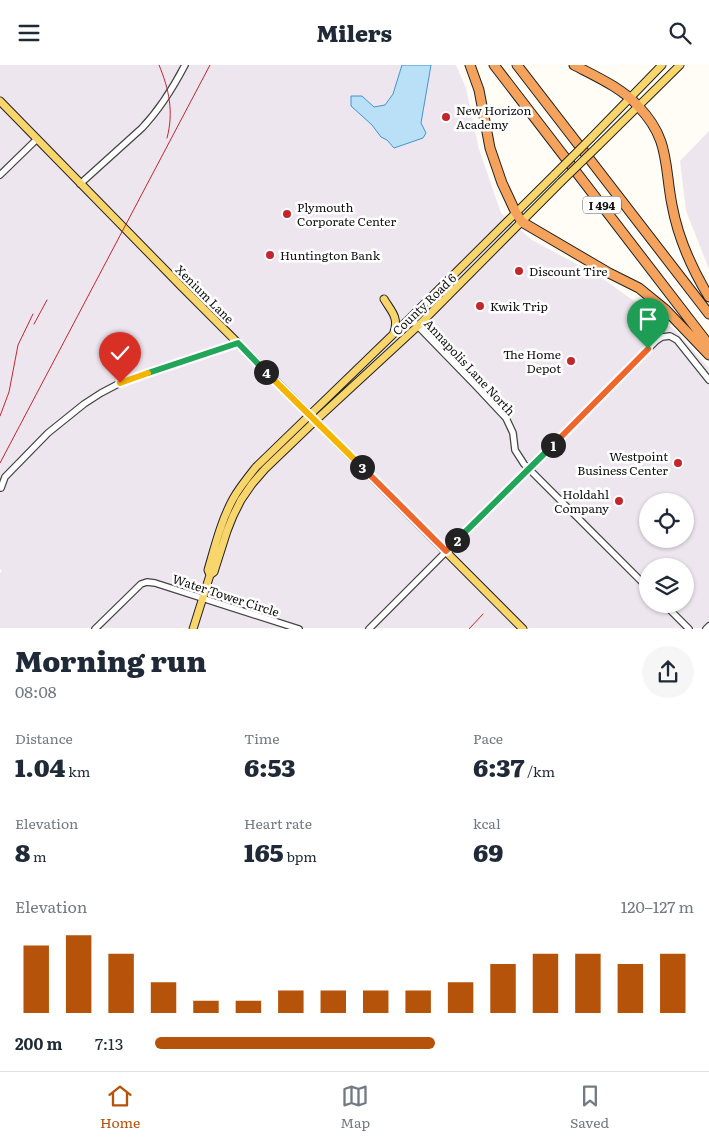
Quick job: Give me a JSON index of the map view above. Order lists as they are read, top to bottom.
{
  "streets": {
    "highway": ["I 494"],
    "main road": ["Xenium Lane", "County Road 6"],
    "street": ["Annapolis Lane North", "Water Tower Circle"]
  },
  "crossings": [
    ["Xenium Lane", "County Road 6"],
    ["County Road 6", "Annapolis Lane North"],
    ["County Road 6", "Water Tower Circle"]
  ],
  "places": [
    "New Horizon Academy",
    "Plymouth Corporate Center",
    "Huntington Bank",
    "Discount Tire",
    "Kwik Trip",
    "The Home Depot",
    "Westpoint Business Center",
    "Holdahl Company"
  ],
  "page": {
    "header": "Milers",
    "pins": [
      "4",
      "1",
      "3",
      "2"
    ],
    "heading": ["Morning run", "08:08"],
    "stats": [
      ["Distance", "1.04 km"],
      ["Time", "6:53"],
      ["Pace", "6:37 /km"],
      ["Elevation", "8 m"],
      ["Heart rate", "165 bpm"],
      ["kcal", "69"]
    ],
    "chart": ["Elevation", "120–127 m"],
    "list": [
      {
        "name": "200 m",
        "note": "7:13"
      }
    ],
    "tabs": ["Home", "Map", "Saved"]
  }
}
